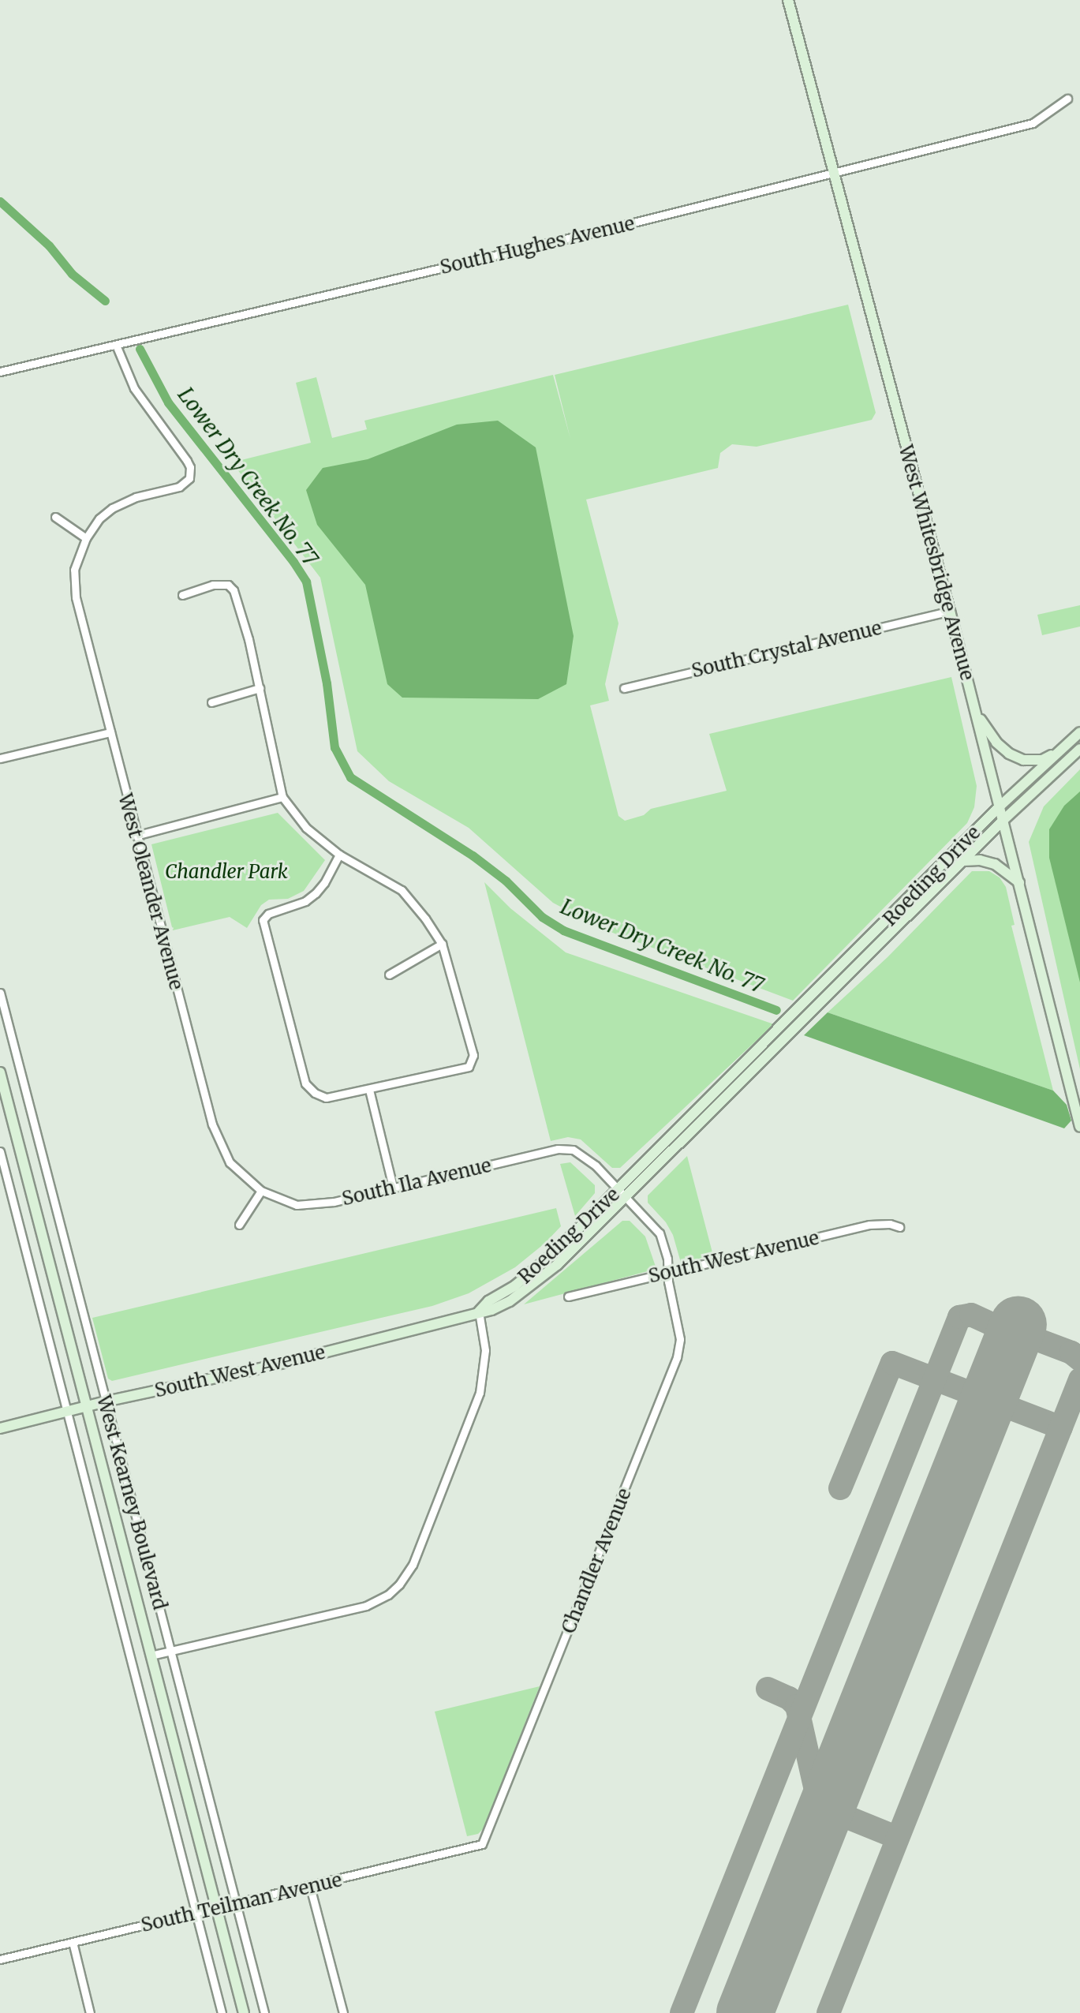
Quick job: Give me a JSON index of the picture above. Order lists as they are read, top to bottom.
{
  "streets": {
    "main road": [
      "West Whitesbridge Avenue",
      "Roeding Drive",
      "South West Avenue",
      "West Kearney Boulevard"
    ],
    "street": [
      "South Hughes Avenue",
      "South Crystal Avenue",
      "West Oleander Avenue",
      "South Ila Avenue",
      "Chandler Avenue",
      "South Teilman Avenue"
    ]
  },
  "crossings": [
    ["South Hughes Avenue", "West Whitesbridge Avenue"],
    ["South Hughes Avenue", "West Oleander Avenue"],
    ["West Whitesbridge Avenue", "South Crystal Avenue"],
    ["West Whitesbridge Avenue", "Roeding Drive"],
    ["Roeding Drive", "South West Avenue"],
    ["Roeding Drive", "Chandler Avenue"],
    ["West Oleander Avenue", "South Ila Avenue"],
    ["South Ila Avenue", "Chandler Avenue"],
    ["South West Avenue", "West Kearney Boulevard"],
    ["South West Avenue", "Chandler Avenue"],
    ["West Kearney Boulevard", "South Teilman Avenue"],
    ["Chandler Avenue", "South Teilman Avenue"]
  ],
  "water": ["Lower Dry Creek No. 77"],
  "parks": ["Chandler Park"]
}
